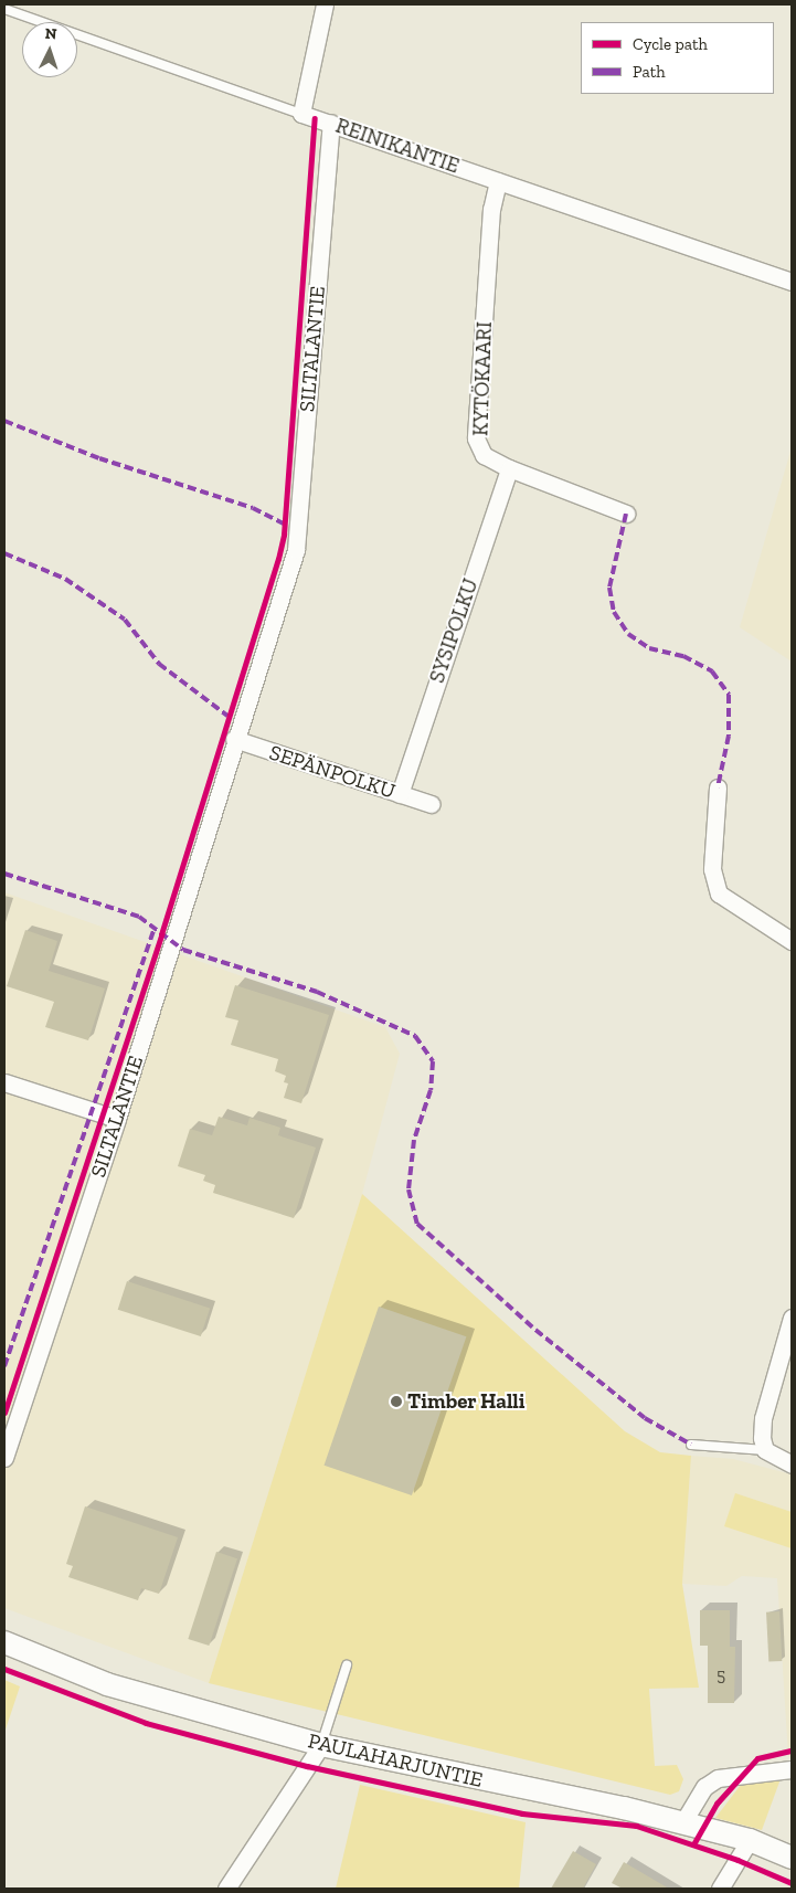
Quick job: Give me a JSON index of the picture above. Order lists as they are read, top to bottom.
{
  "streets": {
    "main road": ["PAULAHARJUNTIE"],
    "street": [
      "REINIKANTIE",
      "SILTALANTIE",
      "KYTÖKAARI",
      "SYSIPOLKU",
      "SEPÄNPOLKU"
    ]
  },
  "crossings": [
    ["REINIKANTIE", "SILTALANTIE"],
    ["REINIKANTIE", "KYTÖKAARI"],
    ["SILTALANTIE", "SEPÄNPOLKU"],
    ["KYTÖKAARI", "SYSIPOLKU"],
    ["SYSIPOLKU", "SEPÄNPOLKU"]
  ],
  "places": ["Timber Halli"],
  "house_numbers": ["5"],
  "legend": ["Cycle path", "Path"],
  "north": "top"
}
